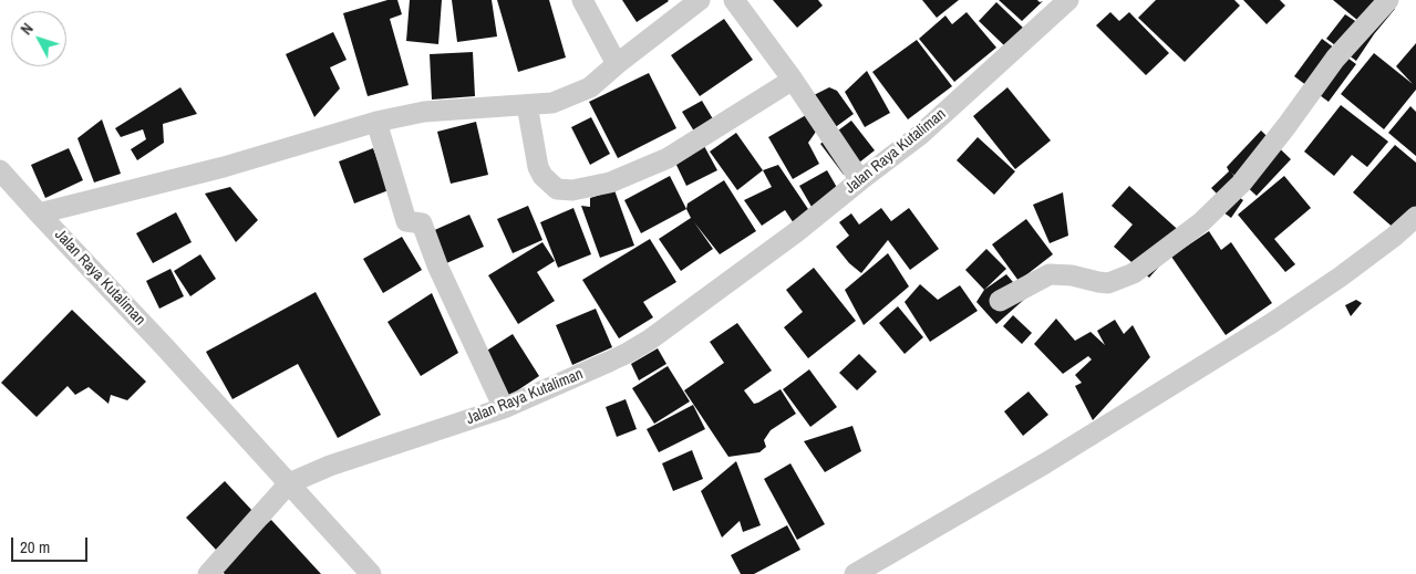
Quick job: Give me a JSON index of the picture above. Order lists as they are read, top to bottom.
{
  "streets": {
    "street": ["Jalan Raya Kutaliman"]
  },
  "scale_bar": "20 m",
  "north": "top left"
}
